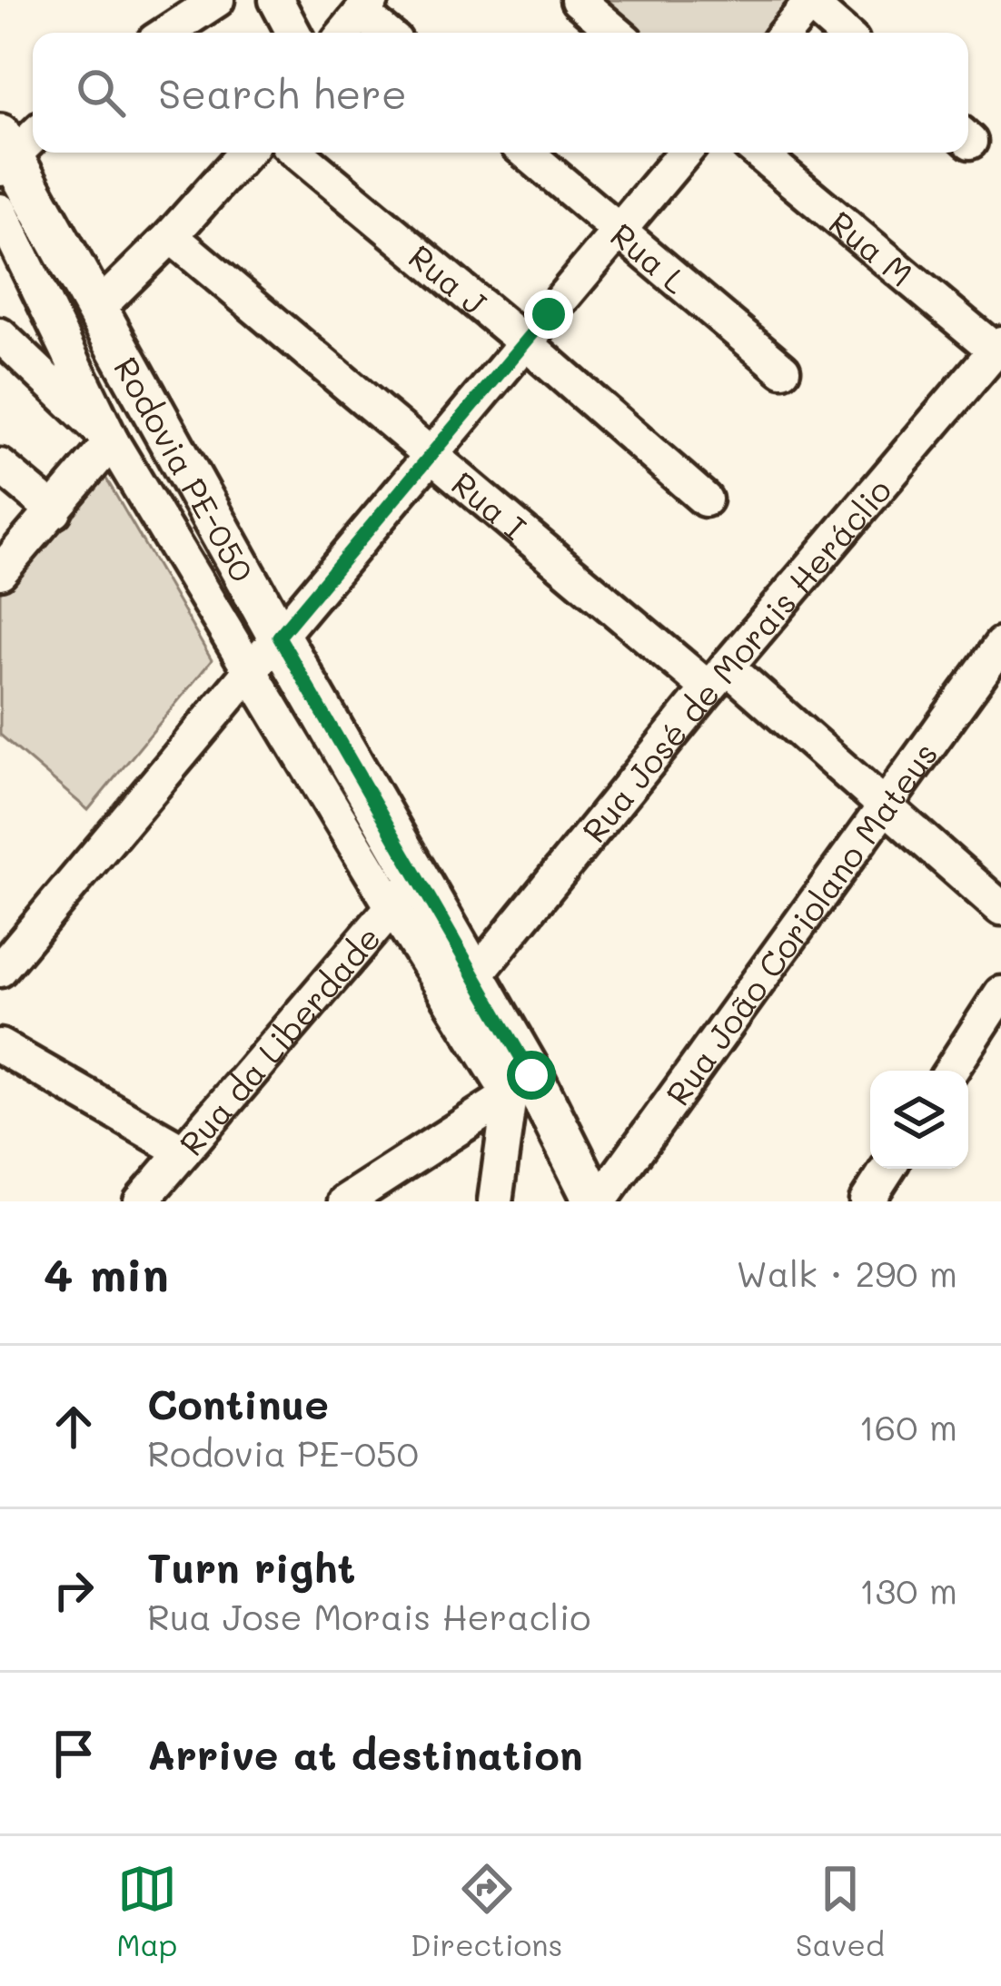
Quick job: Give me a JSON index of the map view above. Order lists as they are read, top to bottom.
{
  "streets": {
    "main road": ["Rodovia PE-050"],
    "street": [
      "Rua M",
      "Rua L",
      "Rua J",
      "Rua I",
      "Rua José de Morais Heráclio",
      "Rua João Coriolano Mateus",
      "Rua da Liberdade"
    ]
  },
  "crossings": [
    ["Rua M", "Rua José de Morais Heráclio"],
    ["Rodovia PE-050", "Rua José de Morais Heráclio"],
    ["Rodovia PE-050", "Rua João Coriolano Mateus"],
    ["Rodovia PE-050", "Rua da Liberdade"],
    ["Rua I", "Rua José de Morais Heráclio"],
    ["Rua I", "Rua João Coriolano Mateus"]
  ],
  "page": {
    "search": "Search here",
    "heading": ["4 min", "Walk · 290 m"],
    "list": [
      ["Continue", "Rodovia PE-050", "160 m"],
      ["Turn right", "Rua Jose Morais Heraclio", "130 m"],
      "Arrive at destination"
    ],
    "nav": ["Map", "Directions", "Saved"]
  }
}
